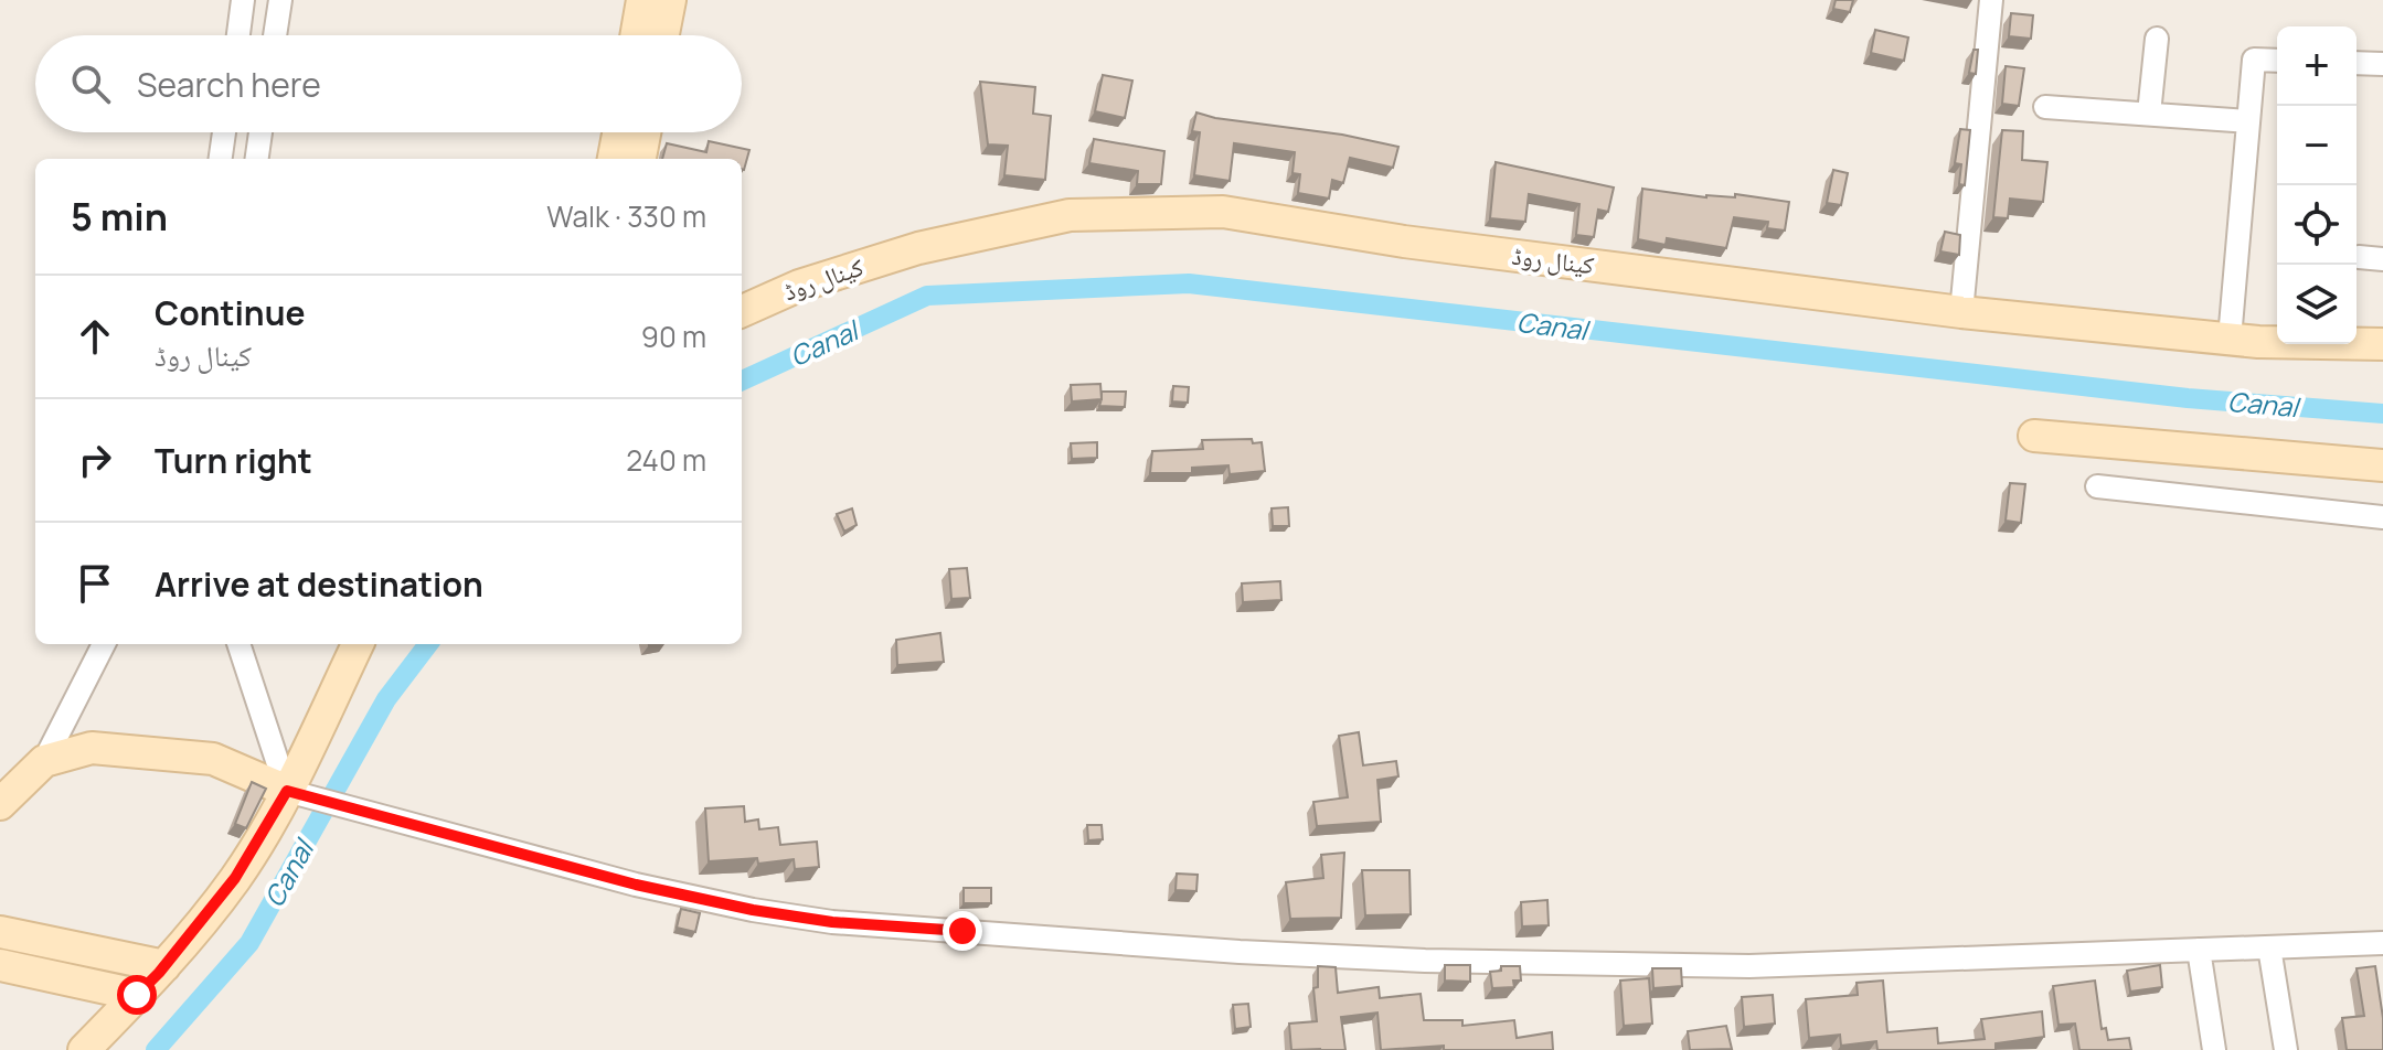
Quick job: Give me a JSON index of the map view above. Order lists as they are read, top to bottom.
{
  "streets": {
    "street": ["کینال روڈ"]
  },
  "water": ["Canal"],
  "page": {
    "map_buttons": ["+", "−"],
    "search": "Search here",
    "heading": ["5 min", "Walk · 330 m"],
    "list": [
      ["Continue", "کینال روڈ", "90 m"],
      ["Turn right", "240 m"],
      "Arrive at destination"
    ]
  }
}
